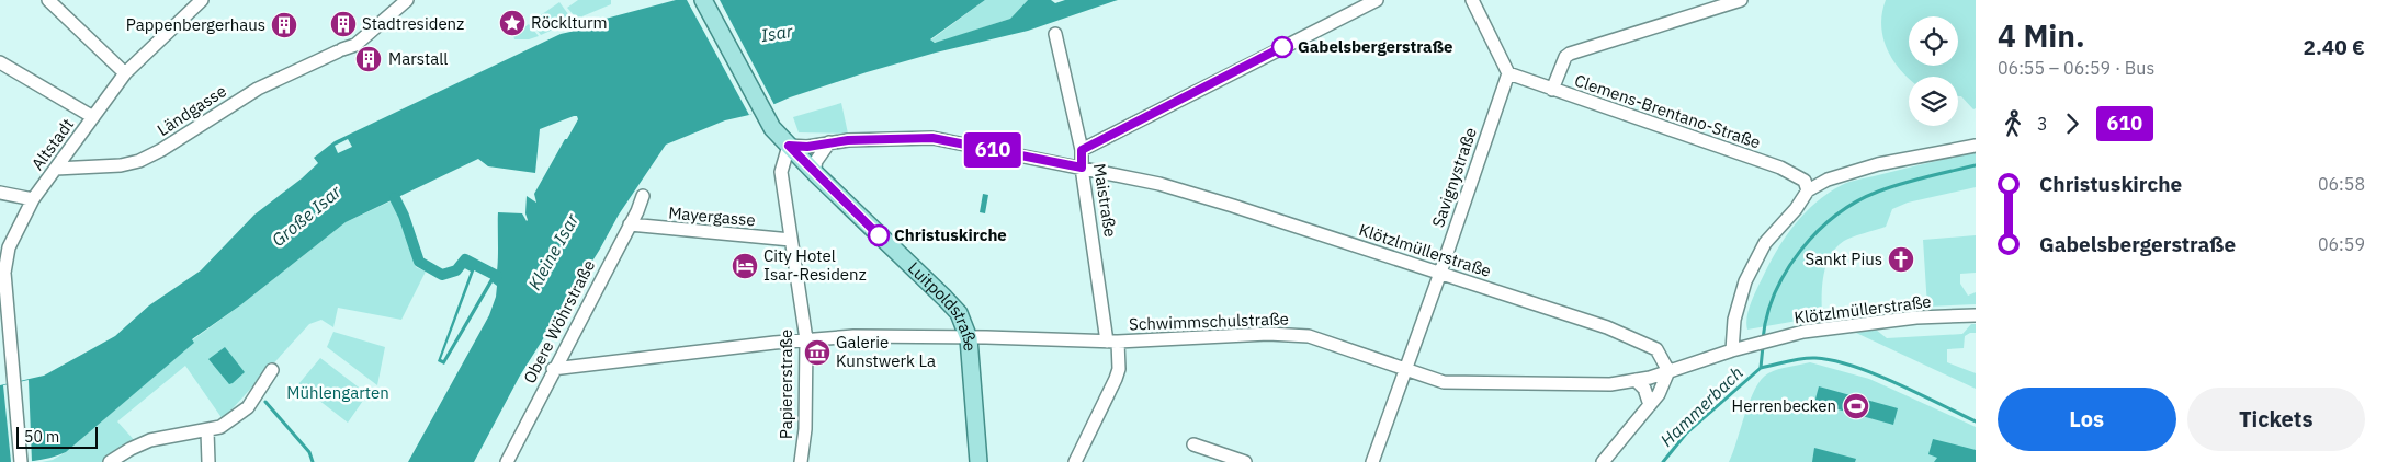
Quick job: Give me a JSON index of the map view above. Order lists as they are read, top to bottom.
{
  "streets": {
    "main road": ["Luitpoldstraße"],
    "street": [
      "Ländgasse",
      "Clemens-Brentano-Straße",
      "Altstadt",
      "Savignystraße",
      "Maistraße",
      "Mayergasse",
      "Klötzlmüllerstraße",
      "Obere Wöhrstraße",
      "Schwimmschulstraße",
      "Papiererstraße"
    ]
  },
  "crossings": [
    ["Ländgasse", "Altstadt"],
    ["Clemens-Brentano-Straße", "Savignystraße"],
    ["Savignystraße", "Klötzlmüllerstraße"],
    ["Savignystraße", "Schwimmschulstraße"],
    ["Maistraße", "Klötzlmüllerstraße"],
    ["Maistraße", "Schwimmschulstraße"],
    ["Mayergasse", "Obere Wöhrstraße"],
    ["Mayergasse", "Papiererstraße"],
    ["Klötzlmüllerstraße", "Luitpoldstraße"],
    ["Klötzlmüllerstraße", "Schwimmschulstraße"],
    ["Klötzlmüllerstraße", "Papiererstraße"],
    ["Luitpoldstraße", "Schwimmschulstraße"],
    ["Luitpoldstraße", "Papiererstraße"],
    ["Obere Wöhrstraße", "Schwimmschulstraße"],
    ["Schwimmschulstraße", "Papiererstraße"]
  ],
  "water": [
    "Isar",
    "Große Isar",
    "Kleine Isar",
    "Hammerbach"
  ],
  "parks": ["Mühlengarten"],
  "places": {
    "place": ["Röcklturm"],
    "building": ["Stadtresidenz", "Pappenbergerhaus", "Marstall"],
    "other": ["Gabelsbergerstraße", "Christuskirche"],
    "church": ["Sankt Pius"],
    "hotel": ["City Hotel Isar-Residenz"],
    "museum": ["Galerie Kunstwerk La"],
    "sports": ["Herrenbecken"]
  },
  "lines": ["bus line 610"],
  "scale_bar": "50 m",
  "page": {
    "on_map": "610",
    "heading": ["4 Min.", "06:55 – 06:59 · Bus", "2.40 €"],
    "legs": ["3", "610"],
    "list": [
      {
        "name": "Christuskirche",
        "value": "06:58"
      },
      {
        "name": "Gabelsbergerstraße",
        "value": "06:59"
      }
    ],
    "buttons": ["Los", "Tickets"],
    "scale": "50 m"
  }
}
